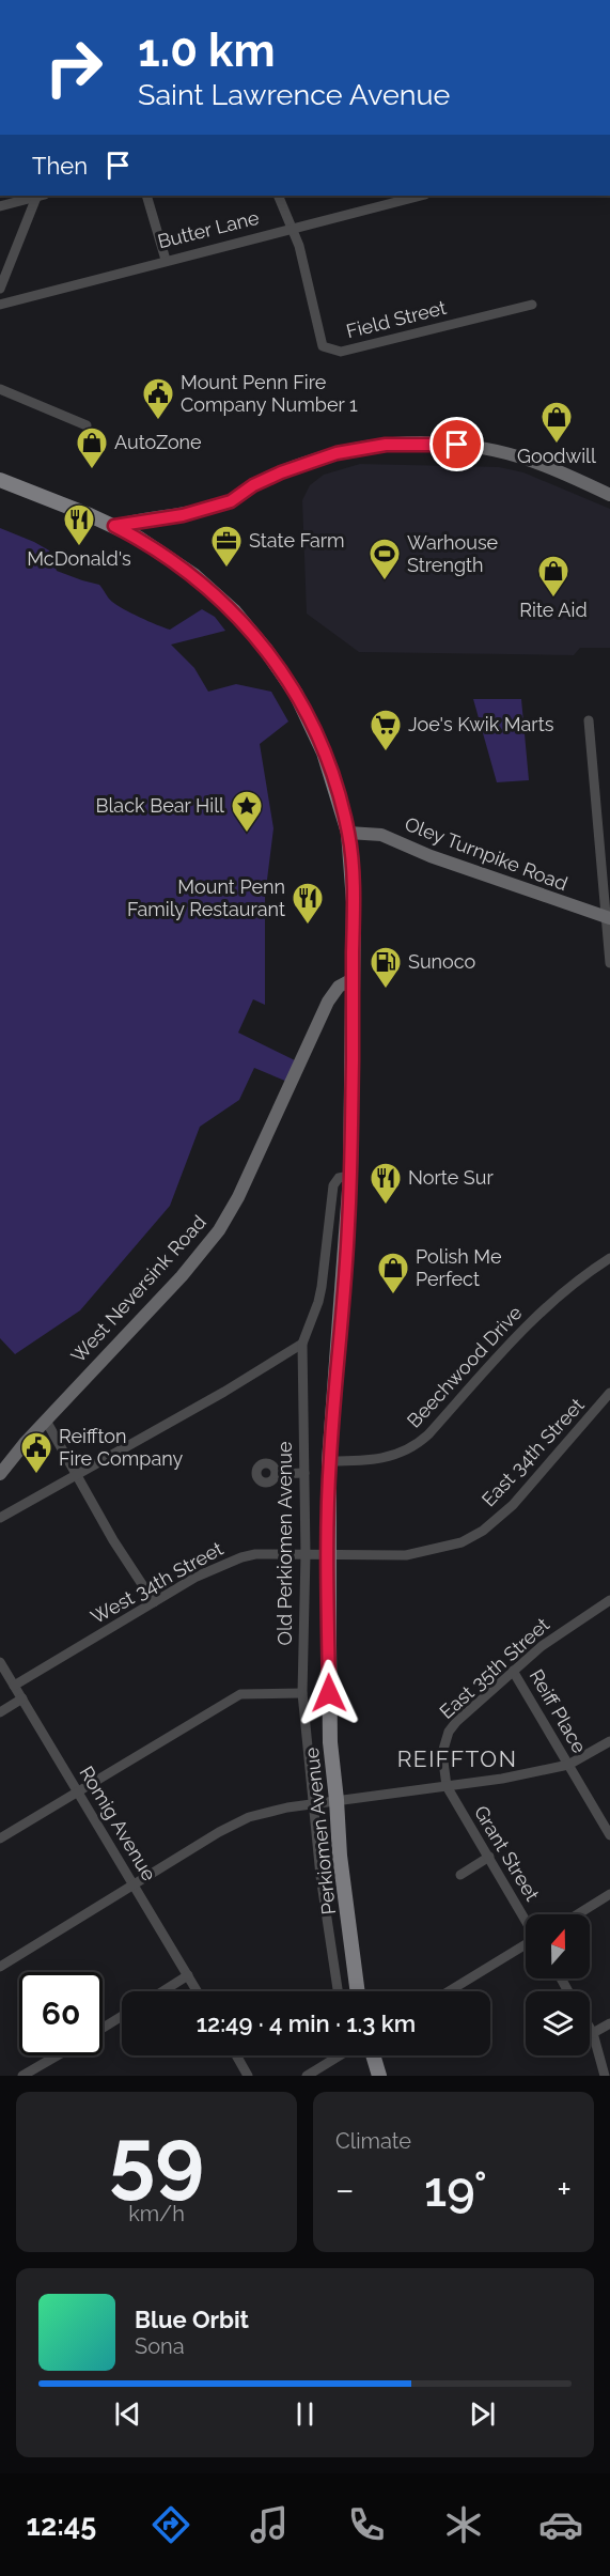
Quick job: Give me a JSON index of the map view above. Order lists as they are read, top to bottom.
{
  "streets": {
    "main road": ["Perkiomen Avenue"],
    "street": [
      "Butter Lane",
      "Field Street",
      "Oley Turnpike Road",
      "West Neversink Road",
      "Beechwood Drive",
      "East 34th Street",
      "Old Perkiomen Avenue",
      "West 34th Street",
      "East 35th Street",
      "Reiff Place",
      "Romig Avenue",
      "Grant Street"
    ]
  },
  "crossings": [
    ["Butter Lane", "Field Street"],
    ["Oley Turnpike Road", "Perkiomen Avenue"],
    ["West Neversink Road", "Perkiomen Avenue"],
    ["Beechwood Drive", "Perkiomen Avenue"],
    ["East 34th Street", "West 34th Street"],
    ["East 34th Street", "Perkiomen Avenue"],
    ["Old Perkiomen Avenue", "West 34th Street"],
    ["Old Perkiomen Avenue", "Perkiomen Avenue"],
    ["West 34th Street", "Romig Avenue"],
    ["West 34th Street", "Perkiomen Avenue"],
    ["East 35th Street", "Reiff Place"],
    ["East 35th Street", "Grant Street"]
  ],
  "districts": ["REIFFTON"],
  "places": {
    "public building": ["Mount Penn Fire Company Number 1", "Reiffton Fire Company"],
    "shop": [
      "Goodwill",
      "AutoZone",
      "Rite Aid",
      "Polish Me Perfect"
    ],
    "restaurant": ["McDonald's", "Mount Penn Family Restaurant", "Norte Sur"],
    "office": ["State Farm"],
    "sports": ["Warhouse Strength"],
    "supermarket": ["Joe's Kwik Marts"],
    "place": ["Black Bear Hill"],
    "fuel station": ["Sunoco"]
  },
  "north": "top",
  "page": {
    "turn": ["1.0 km", "Saint Lawrence Avenue"],
    "then": "Then",
    "limit": "60",
    "trip": "12:49 · 4 min · 1.3 km",
    "tile": [
      ["59", "km/h"],
      "Climate"
    ],
    "heat": ["−", "19°", "+"],
    "song": ["Blue Orbit", "Sona"],
    "tabs": "12:45"
  }
}
